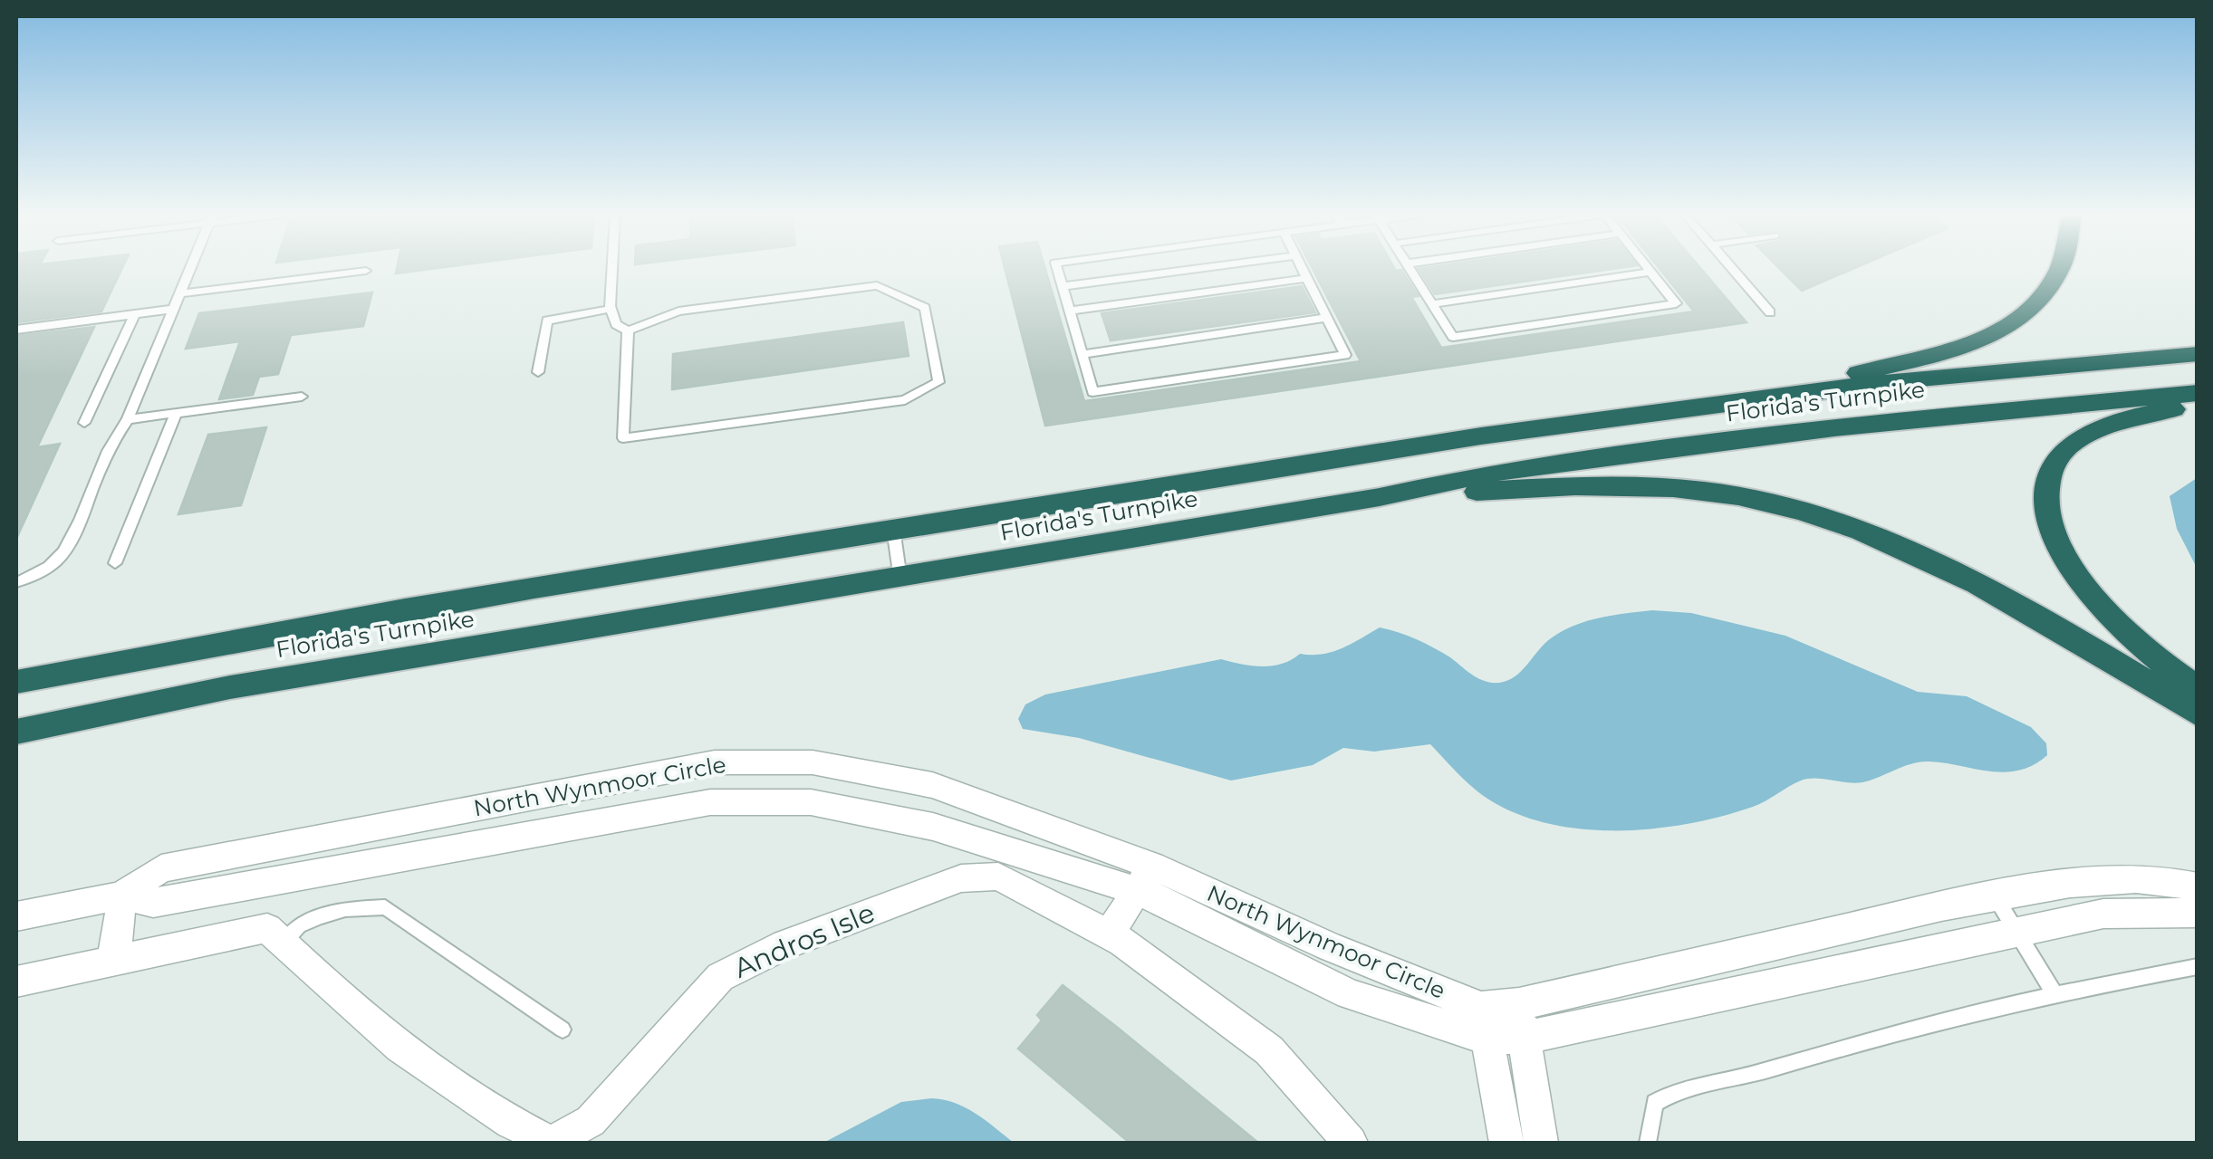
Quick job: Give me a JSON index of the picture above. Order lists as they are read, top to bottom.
{
  "streets": {
    "highway": ["Florida's Turnpike"],
    "street": ["North Wynmoor Circle", "Andros Isle"]
  }
}
